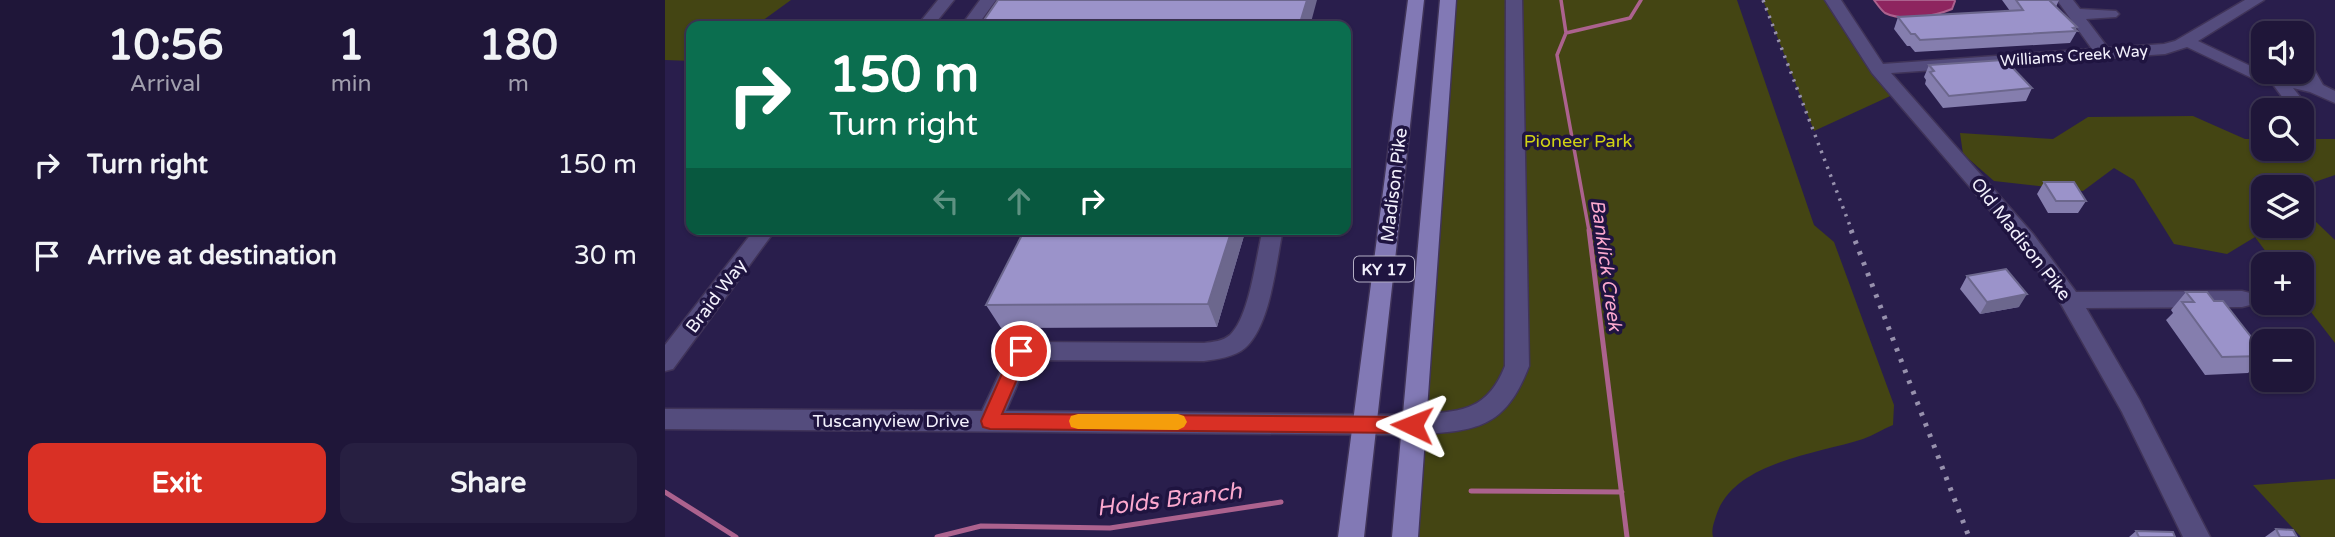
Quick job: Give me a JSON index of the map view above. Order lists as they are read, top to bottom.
{
  "streets": {
    "main road": ["Madison Pike", "KY 17"],
    "street": [
      "Williams Creek Way",
      "Old Madison Pike",
      "Braid Way",
      "Tuscanyview Drive"
    ]
  },
  "crossings": [
    ["Williams Creek Way", "Old Madison Pike"],
    ["Madison Pike", "Tuscanyview Drive"]
  ],
  "water": ["Banklick Creek", "Holds Branch"],
  "parks": ["Pioneer Park"],
  "page": {
    "eta": [
      "10:56",
      "Arrival",
      "1",
      "min",
      "180",
      "m"
    ],
    "map_buttons": ["+", "−"],
    "turn": ["150 m", "Turn right"],
    "list": [
      {
        "name": "Turn right",
        "value": "150 m"
      },
      {
        "name": "Arrive at destination",
        "value": "30 m"
      }
    ],
    "buttons": ["Exit", "Share"]
  }
}
